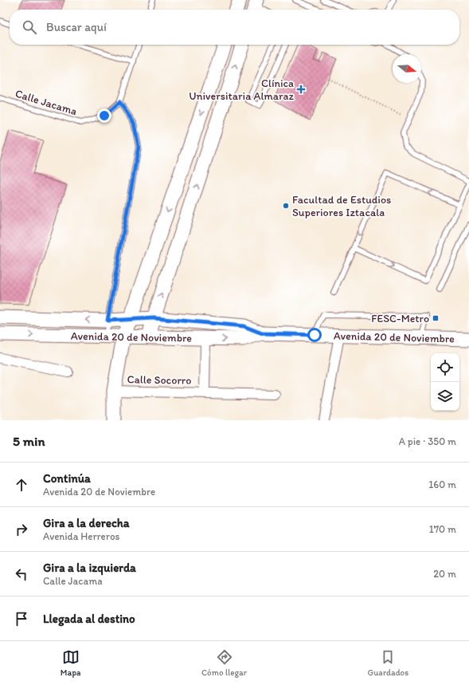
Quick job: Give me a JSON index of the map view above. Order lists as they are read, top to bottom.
{
  "streets": {
    "main road": ["Avenida 20 de Noviembre"],
    "street": ["Calle Socorro"],
    "lane": ["Calle Jacama"]
  },
  "places": {
    "health": ["Clínica Universitaria Almaraz"],
    "other": ["Facultad de Estudios Superiores Iztacala"],
    "transit": ["FESC-Metro"]
  },
  "north": "right",
  "page": {
    "search": "Buscar aquí",
    "heading": ["5 min", "A pie · 350 m"],
    "list": [
      ["Continúa", "Avenida 20 de Noviembre", "160 m"],
      ["Gira a la derecha", "Avenida Herreros", "170 m"],
      ["Gira a la izquierda", "Calle Jacama", "20 m"],
      "Llegada al destino"
    ],
    "nav": ["Mapa", "Cómo llegar", "Guardados"]
  }
}
